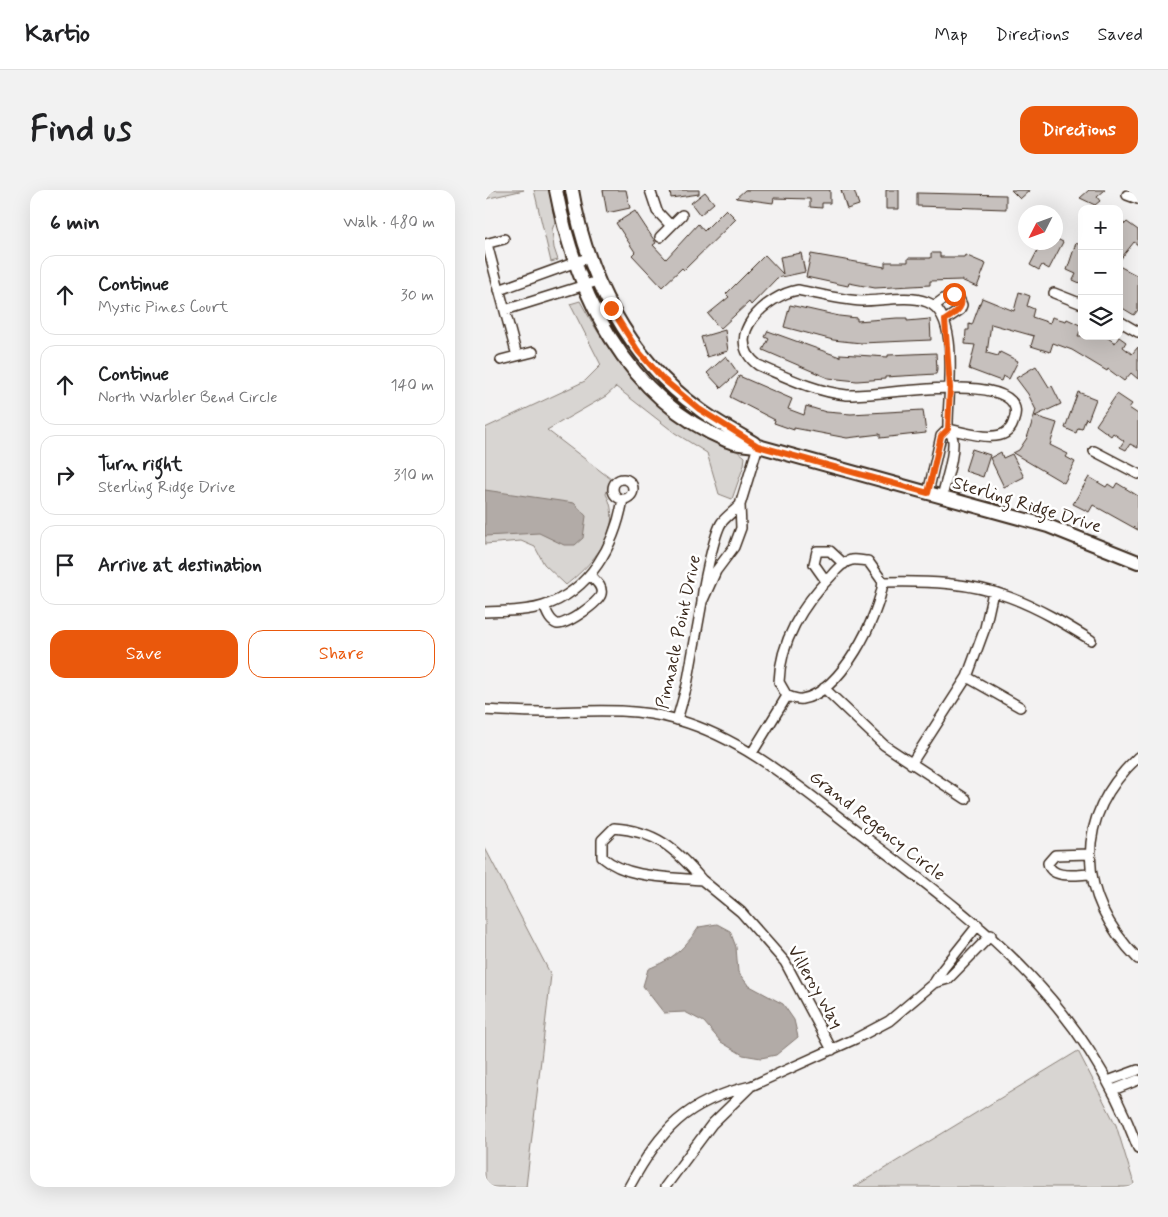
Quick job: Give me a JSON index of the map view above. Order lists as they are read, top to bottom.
{
  "streets": {
    "street": [
      "Sterling Ridge Drive",
      "Pinnacle Point Drive",
      "Grand Regency Circle",
      "Villeroy Way"
    ]
  },
  "crossings": [
    ["Sterling Ridge Drive", "Pinnacle Point Drive"],
    ["Pinnacle Point Drive", "Grand Regency Circle"]
  ],
  "north": "bottom left",
  "page": {
    "header": "Kartio",
    "nav": ["Map", "Directions", "Saved"],
    "buttons": [
      "Directions",
      ["Save", "Share"]
    ],
    "title": "Find us",
    "heading": ["6 min", "Walk · 480 m"],
    "map_buttons": ["+", "−"],
    "list": [
      ["Continue", "Mystic Pines Court", "30 m"],
      ["Continue", "North Warbler Bend Circle", "140 m"],
      ["Turn right", "Sterling Ridge Drive", "310 m"],
      "Arrive at destination"
    ]
  }
}
